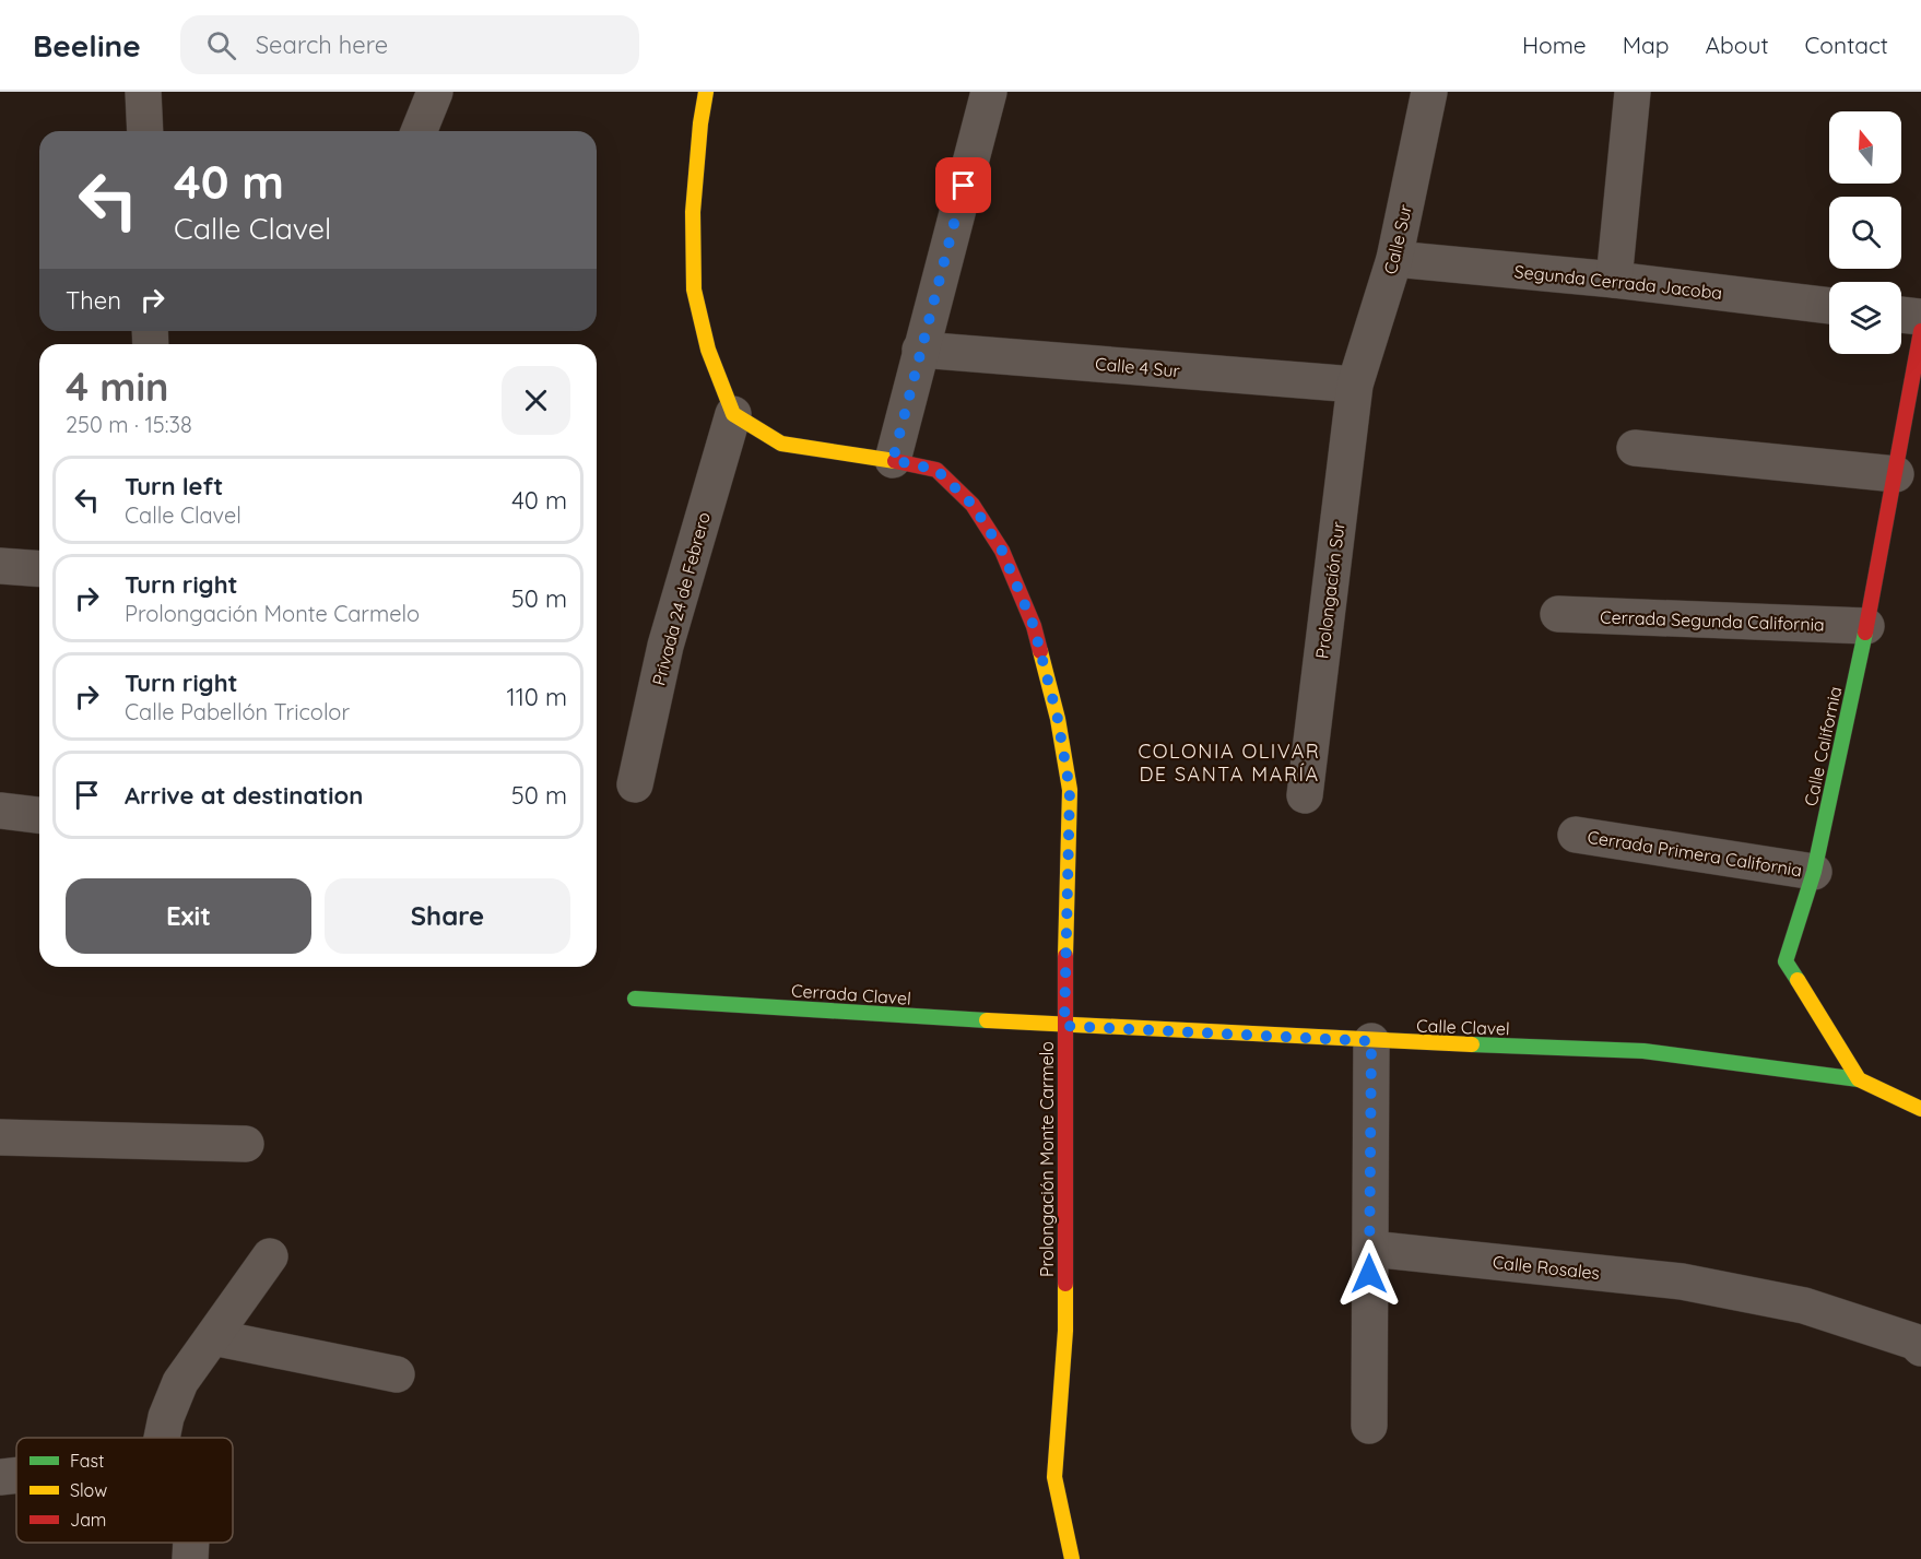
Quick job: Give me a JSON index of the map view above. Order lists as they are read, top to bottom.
{
  "streets": {
    "street": [
      "Calle Sur",
      "Segunda Cerrada Jacoba",
      "Calle 4 Sur",
      "Prolongación Sur",
      "Privada 24 de Febrero",
      "Cerrada Segunda California",
      "Calle California",
      "Cerrada Primera California",
      "Cerrada Clavel",
      "Calle Clavel",
      "Prolongación Monte Carmelo",
      "Calle Rosales"
    ]
  },
  "crossings": [
    ["Calle Sur", "Segunda Cerrada Jacoba"],
    ["Calle Sur", "Calle 4 Sur"],
    ["Calle Sur", "Prolongación Sur"],
    ["Calle 4 Sur", "Prolongación Sur"],
    ["Privada 24 de Febrero", "Prolongación Monte Carmelo"],
    ["Cerrada Segunda California", "Calle California"],
    ["Calle California", "Cerrada Primera California"],
    ["Calle California", "Calle Clavel"],
    ["Cerrada Clavel", "Calle Clavel"],
    ["Cerrada Clavel", "Prolongación Monte Carmelo"],
    ["Calle Clavel", "Prolongación Monte Carmelo"]
  ],
  "districts": ["COLONIA OLIVAR DE SANTA MARÍA"],
  "legend": ["Fast", "Slow", "Jam"],
  "north": "top",
  "page": {
    "header": "Beeline",
    "search": "Search here",
    "nav": [
      "Home",
      "Map",
      "About",
      "Contact"
    ],
    "turn": ["40 m", "Calle Clavel"],
    "then": "Then",
    "heading": ["4 min", "250 m · 15:38"],
    "list": [
      {
        "name": "Turn left",
        "note": "Calle Clavel",
        "value": "40 m"
      },
      {
        "name": "Turn right",
        "note": "Prolongación Monte Carmelo",
        "value": "50 m"
      },
      {
        "name": "Turn right",
        "note": "Calle Pabellón Tricolor",
        "value": "110 m"
      },
      {
        "name": "Arrive at destination",
        "value": "50 m"
      }
    ],
    "buttons": ["Exit", "Share"]
  }
}
